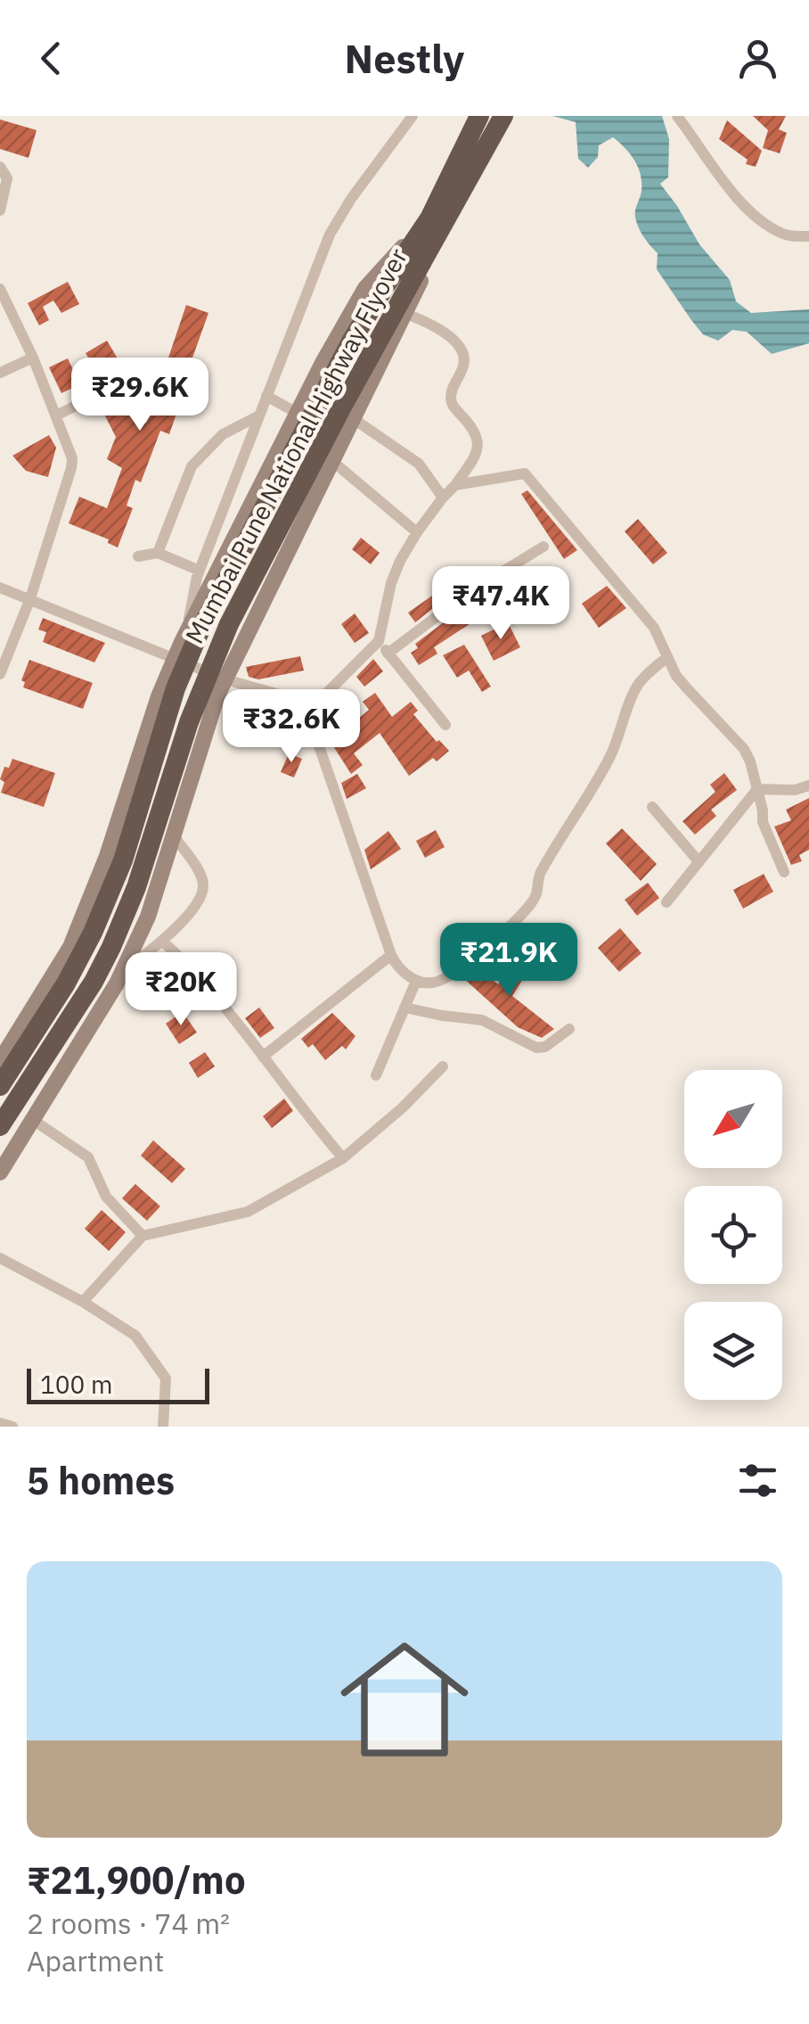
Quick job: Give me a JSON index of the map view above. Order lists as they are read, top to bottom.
{
  "streets": {
    "highway": ["Mumbai Pune National Highway Flyover"]
  },
  "scale_bar": "100 m",
  "north": "bottom left",
  "page": {
    "header": "Nestly",
    "price": [
      "₹29.6K",
      "₹47.4K",
      "₹32.6K",
      "₹21.9K",
      "₹20K"
    ],
    "scale": "100 m",
    "heading": "5 homes",
    "list": [
      {
        "name": "₹21,900/mo",
        "note": "2 rooms · 74 m² · Apartment"
      }
    ]
  }
}
